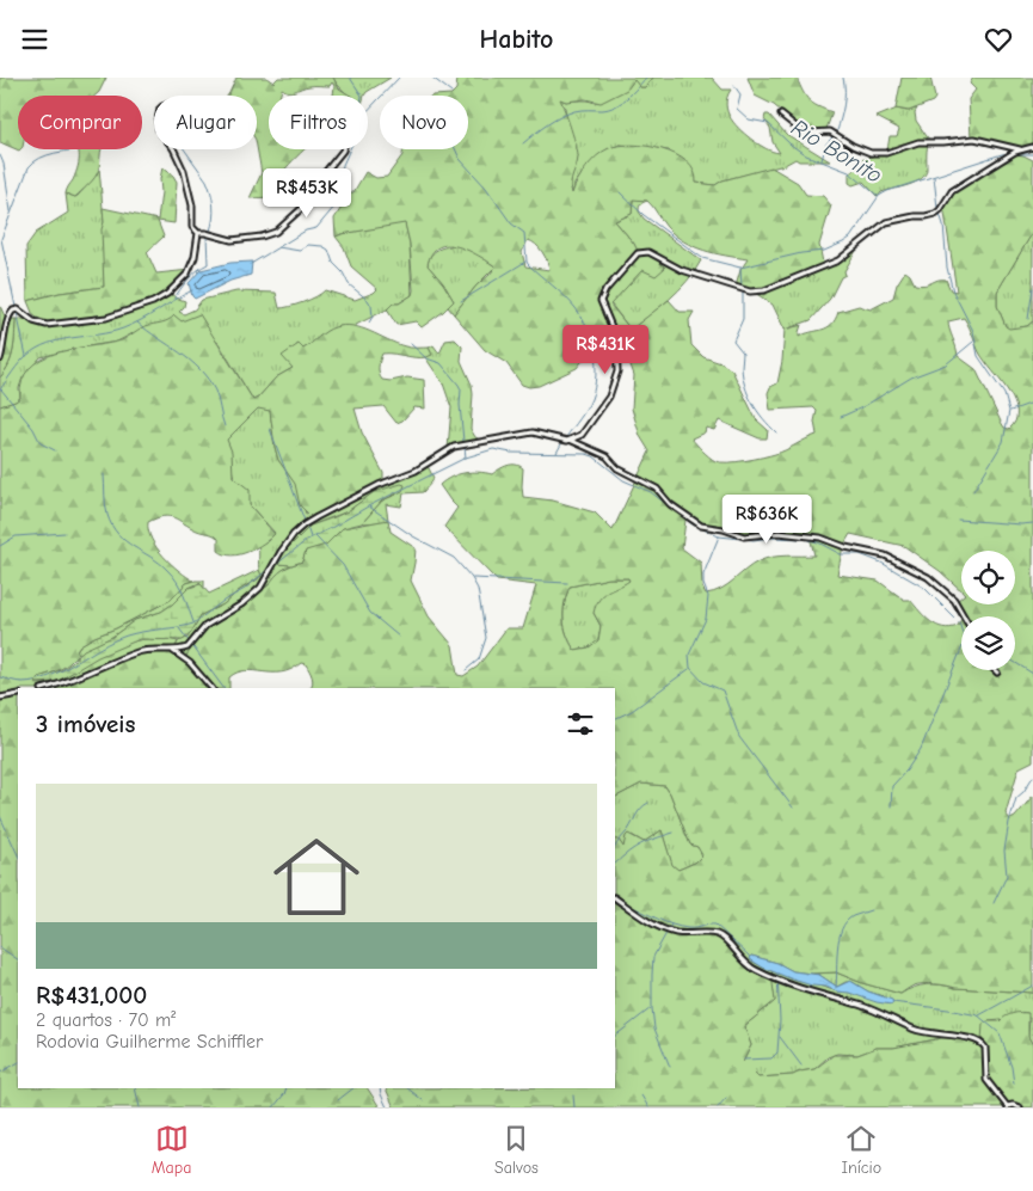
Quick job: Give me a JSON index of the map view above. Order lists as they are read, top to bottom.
{
  "water": ["Rio Bonito"],
  "page": {
    "header": "Habito",
    "chip": [
      "Comprar",
      "Alugar",
      "Filtros",
      "Novo"
    ],
    "price": ["R$453K", "R$431K", "R$636K"],
    "heading": "3 imóveis",
    "list": [
      {
        "name": "R$431,000",
        "note": "2 quartos · 70 m² · Rodovia Guilherme Schiffler"
      }
    ],
    "tabs": ["Mapa", "Salvos", "Início"]
  }
}
